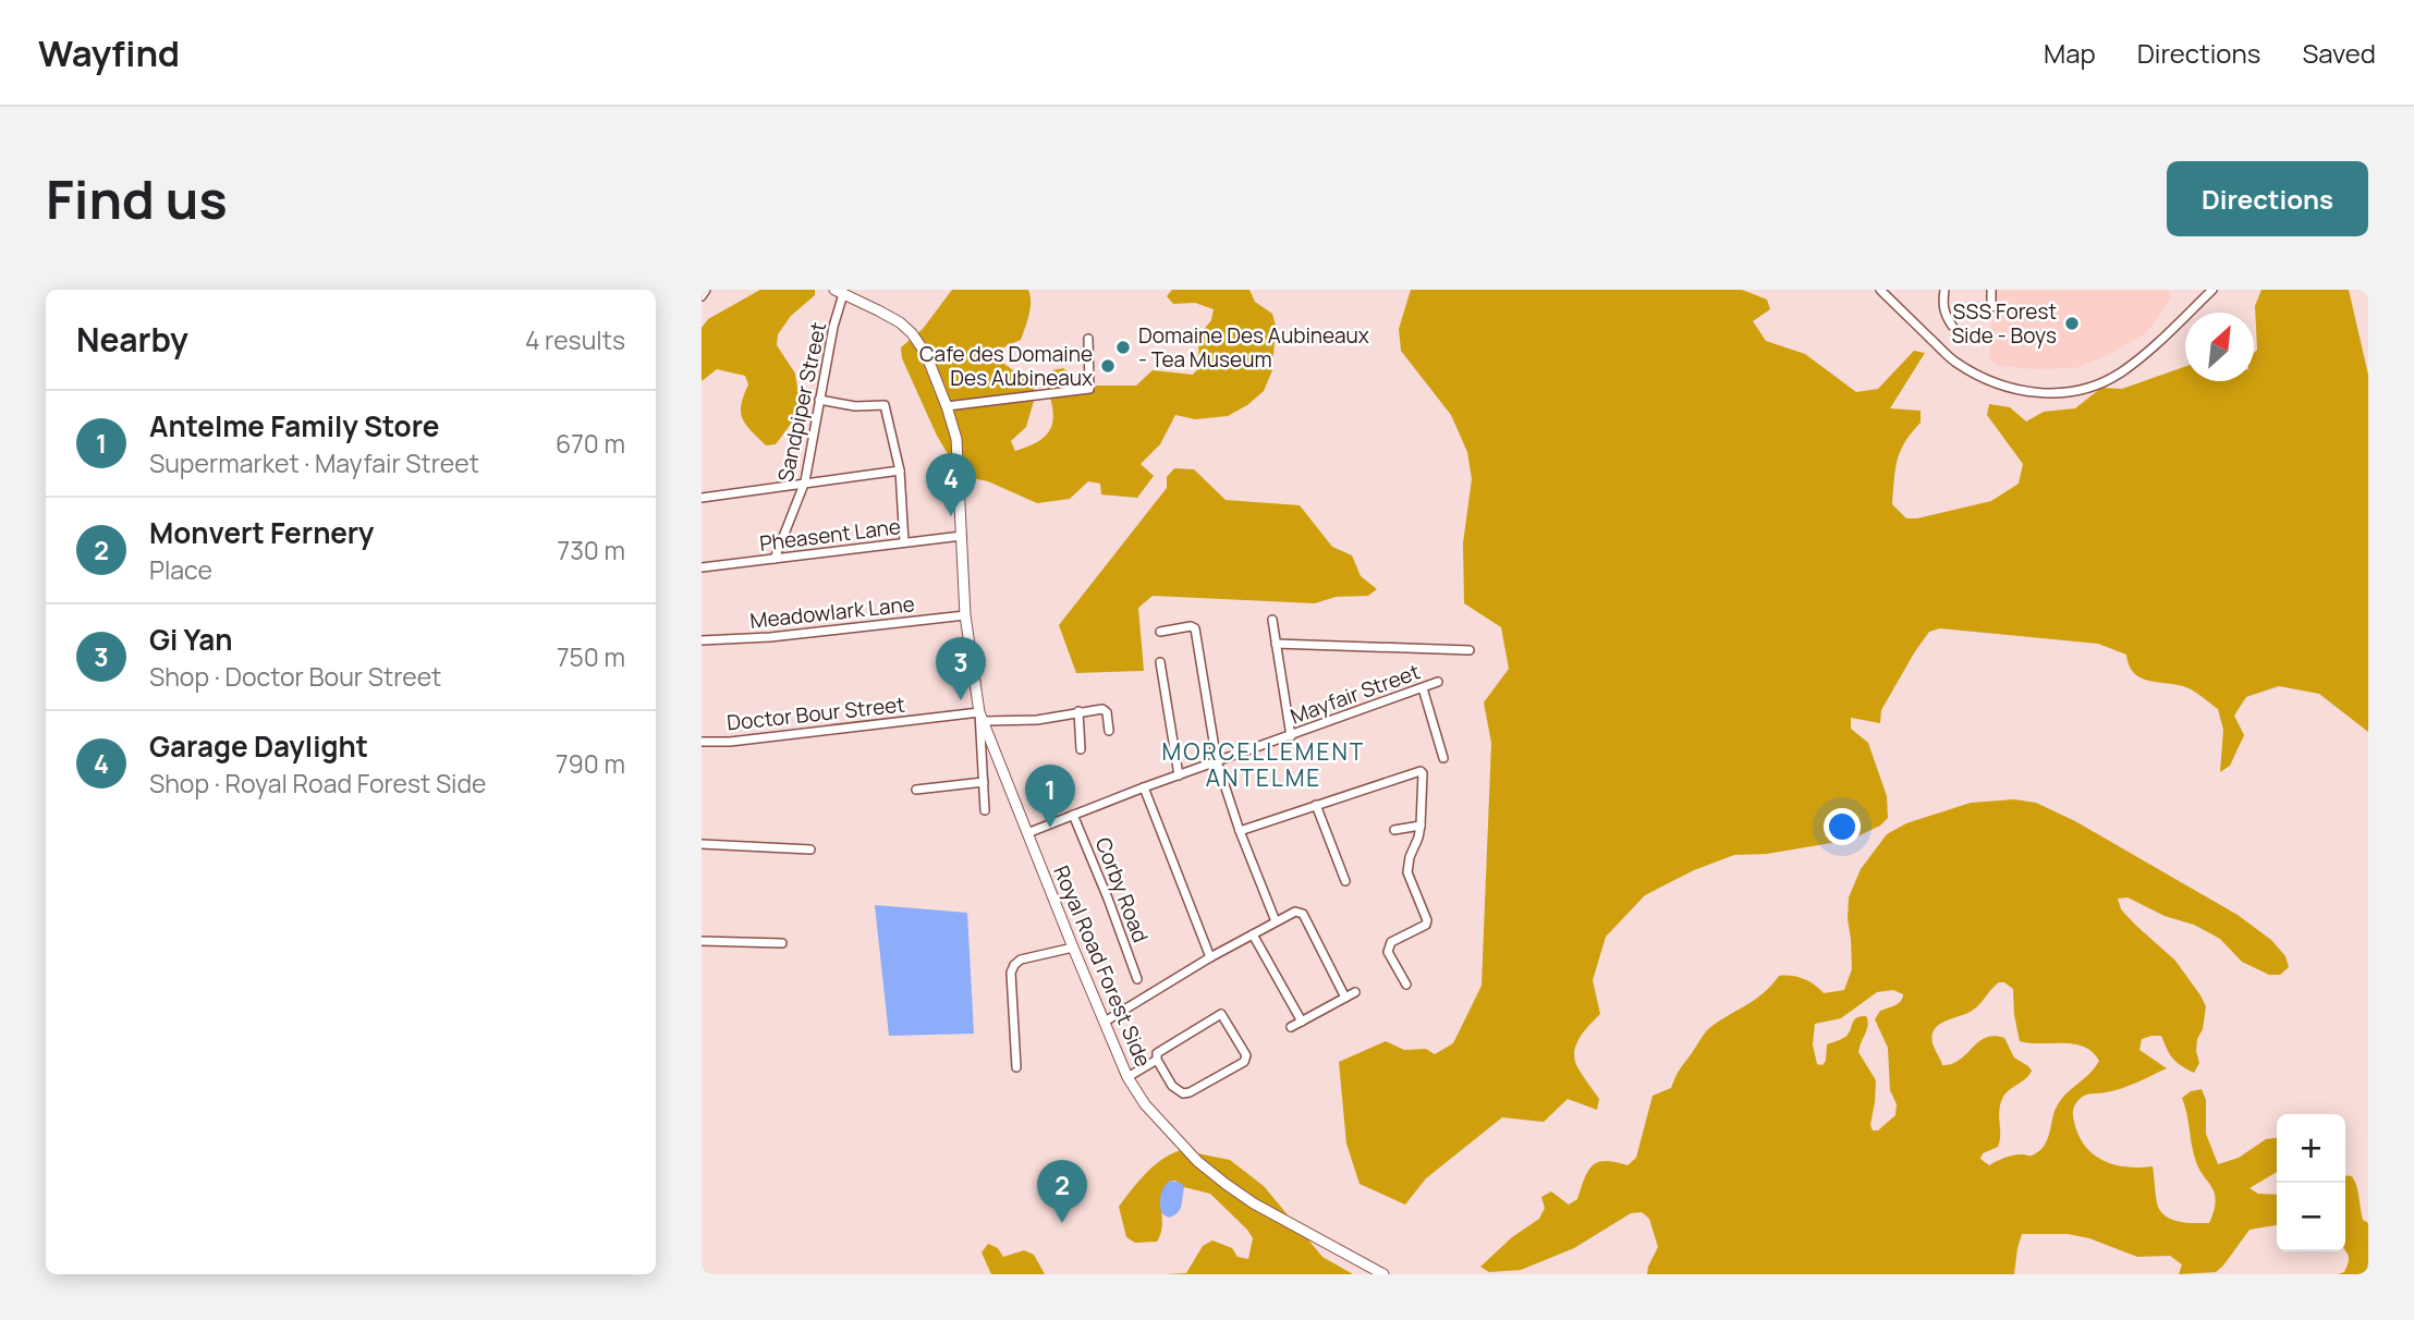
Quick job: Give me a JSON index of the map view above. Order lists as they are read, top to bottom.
{
  "streets": {
    "main road": ["Royal Road Forest Side"],
    "street": [
      "Sandpiper Street",
      "Pheasent Lane",
      "Meadowlark Lane",
      "Mayfair Street",
      "Doctor Bour Street",
      "Corby Road"
    ]
  },
  "crossings": [
    ["Sandpiper Street", "Pheasent Lane"],
    ["Sandpiper Street", "Royal Road Forest Side"],
    ["Pheasent Lane", "Royal Road Forest Side"],
    ["Meadowlark Lane", "Royal Road Forest Side"],
    ["Mayfair Street", "Corby Road"],
    ["Mayfair Street", "Royal Road Forest Side"],
    ["Doctor Bour Street", "Royal Road Forest Side"]
  ],
  "districts": ["MORCELLEMENT ANTELME"],
  "places": ["SSS Forest Side - Boys", "Domaine Des Aubineaux - Tea Museum", "Cafe des Domaine Des Aubineaux"],
  "north": "top right",
  "page": {
    "header": "Wayfind",
    "nav": ["Map", "Directions", "Saved"],
    "buttons": "Directions",
    "title": "Find us",
    "heading": ["Nearby", "4 results"],
    "list": [
      {
        "mark": "1",
        "name": "Antelme Family Store",
        "note": "Supermarket · Mayfair Street",
        "value": "670 m"
      },
      {
        "mark": "2",
        "name": "Monvert Fernery",
        "note": "Place",
        "value": "730 m"
      },
      {
        "mark": "3",
        "name": "Gi Yan",
        "note": "Shop · Doctor Bour Street",
        "value": "750 m"
      },
      {
        "mark": "4",
        "name": "Garage Daylight",
        "note": "Shop · Royal Road Forest Side",
        "value": "790 m"
      }
    ],
    "pins": [
      "4",
      "3",
      "1",
      "2"
    ],
    "map_buttons": ["+", "−"]
  }
}
